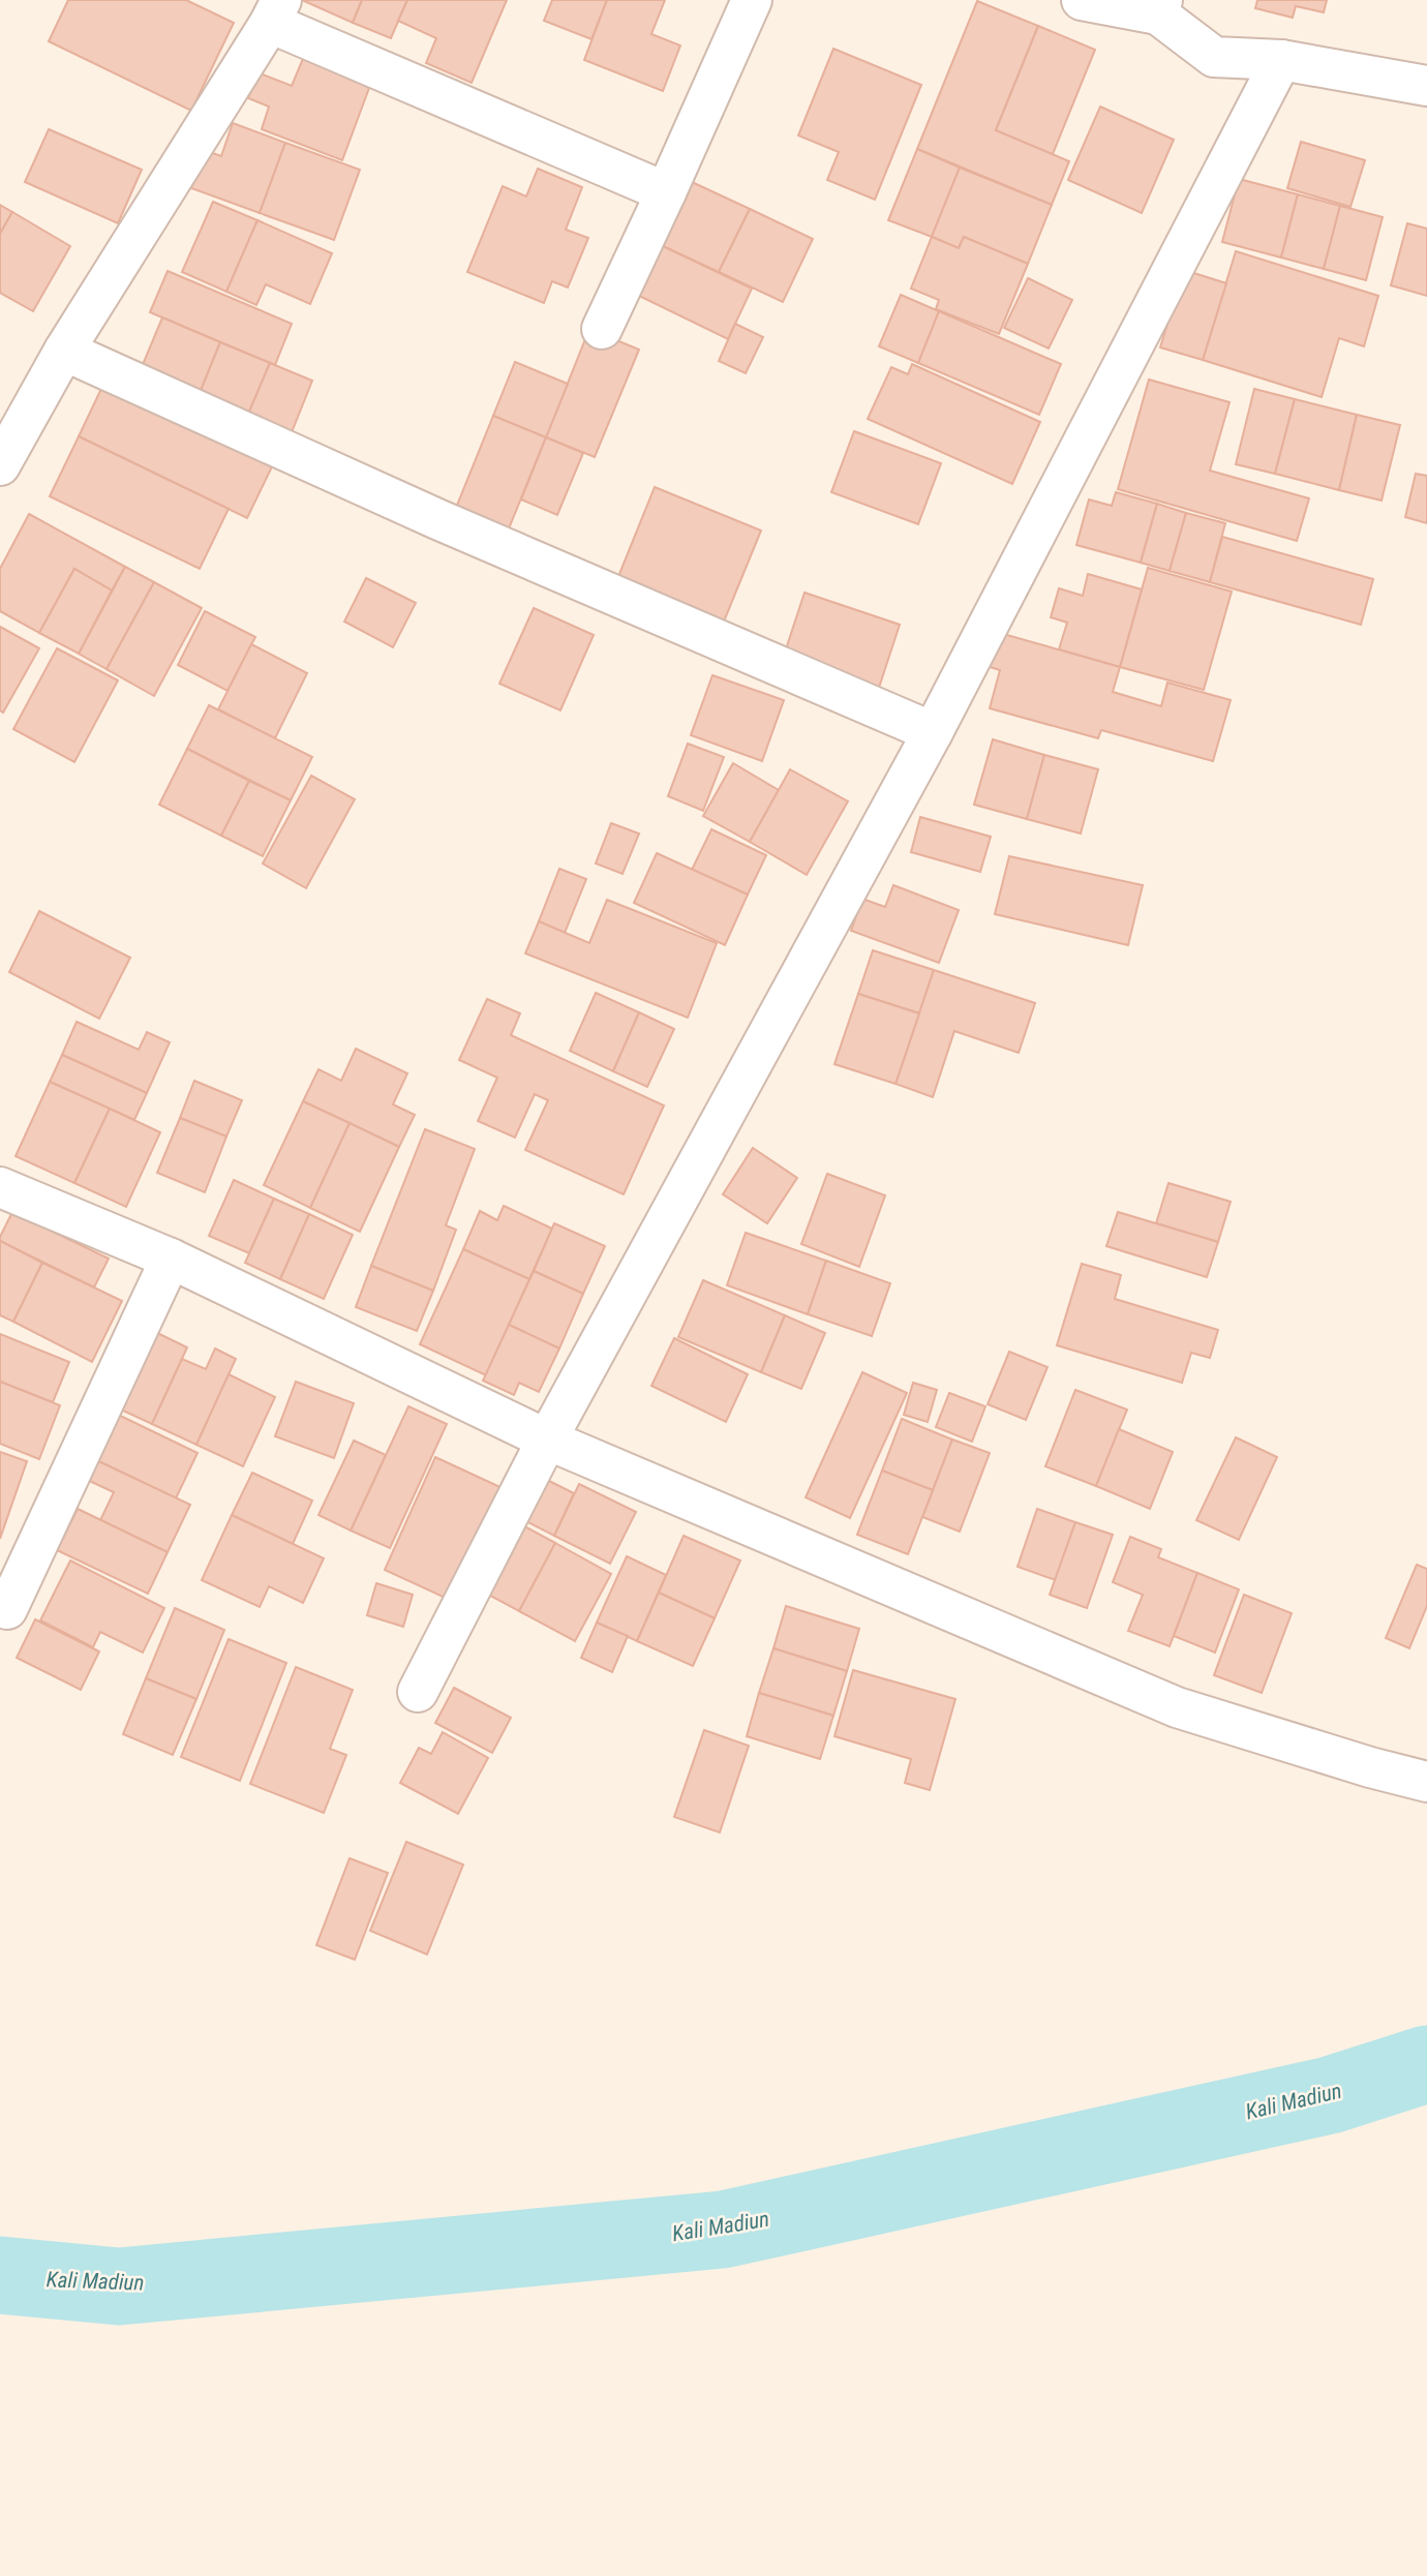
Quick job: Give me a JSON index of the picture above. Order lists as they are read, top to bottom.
{
  "water": ["Kali Madiun"]
}
